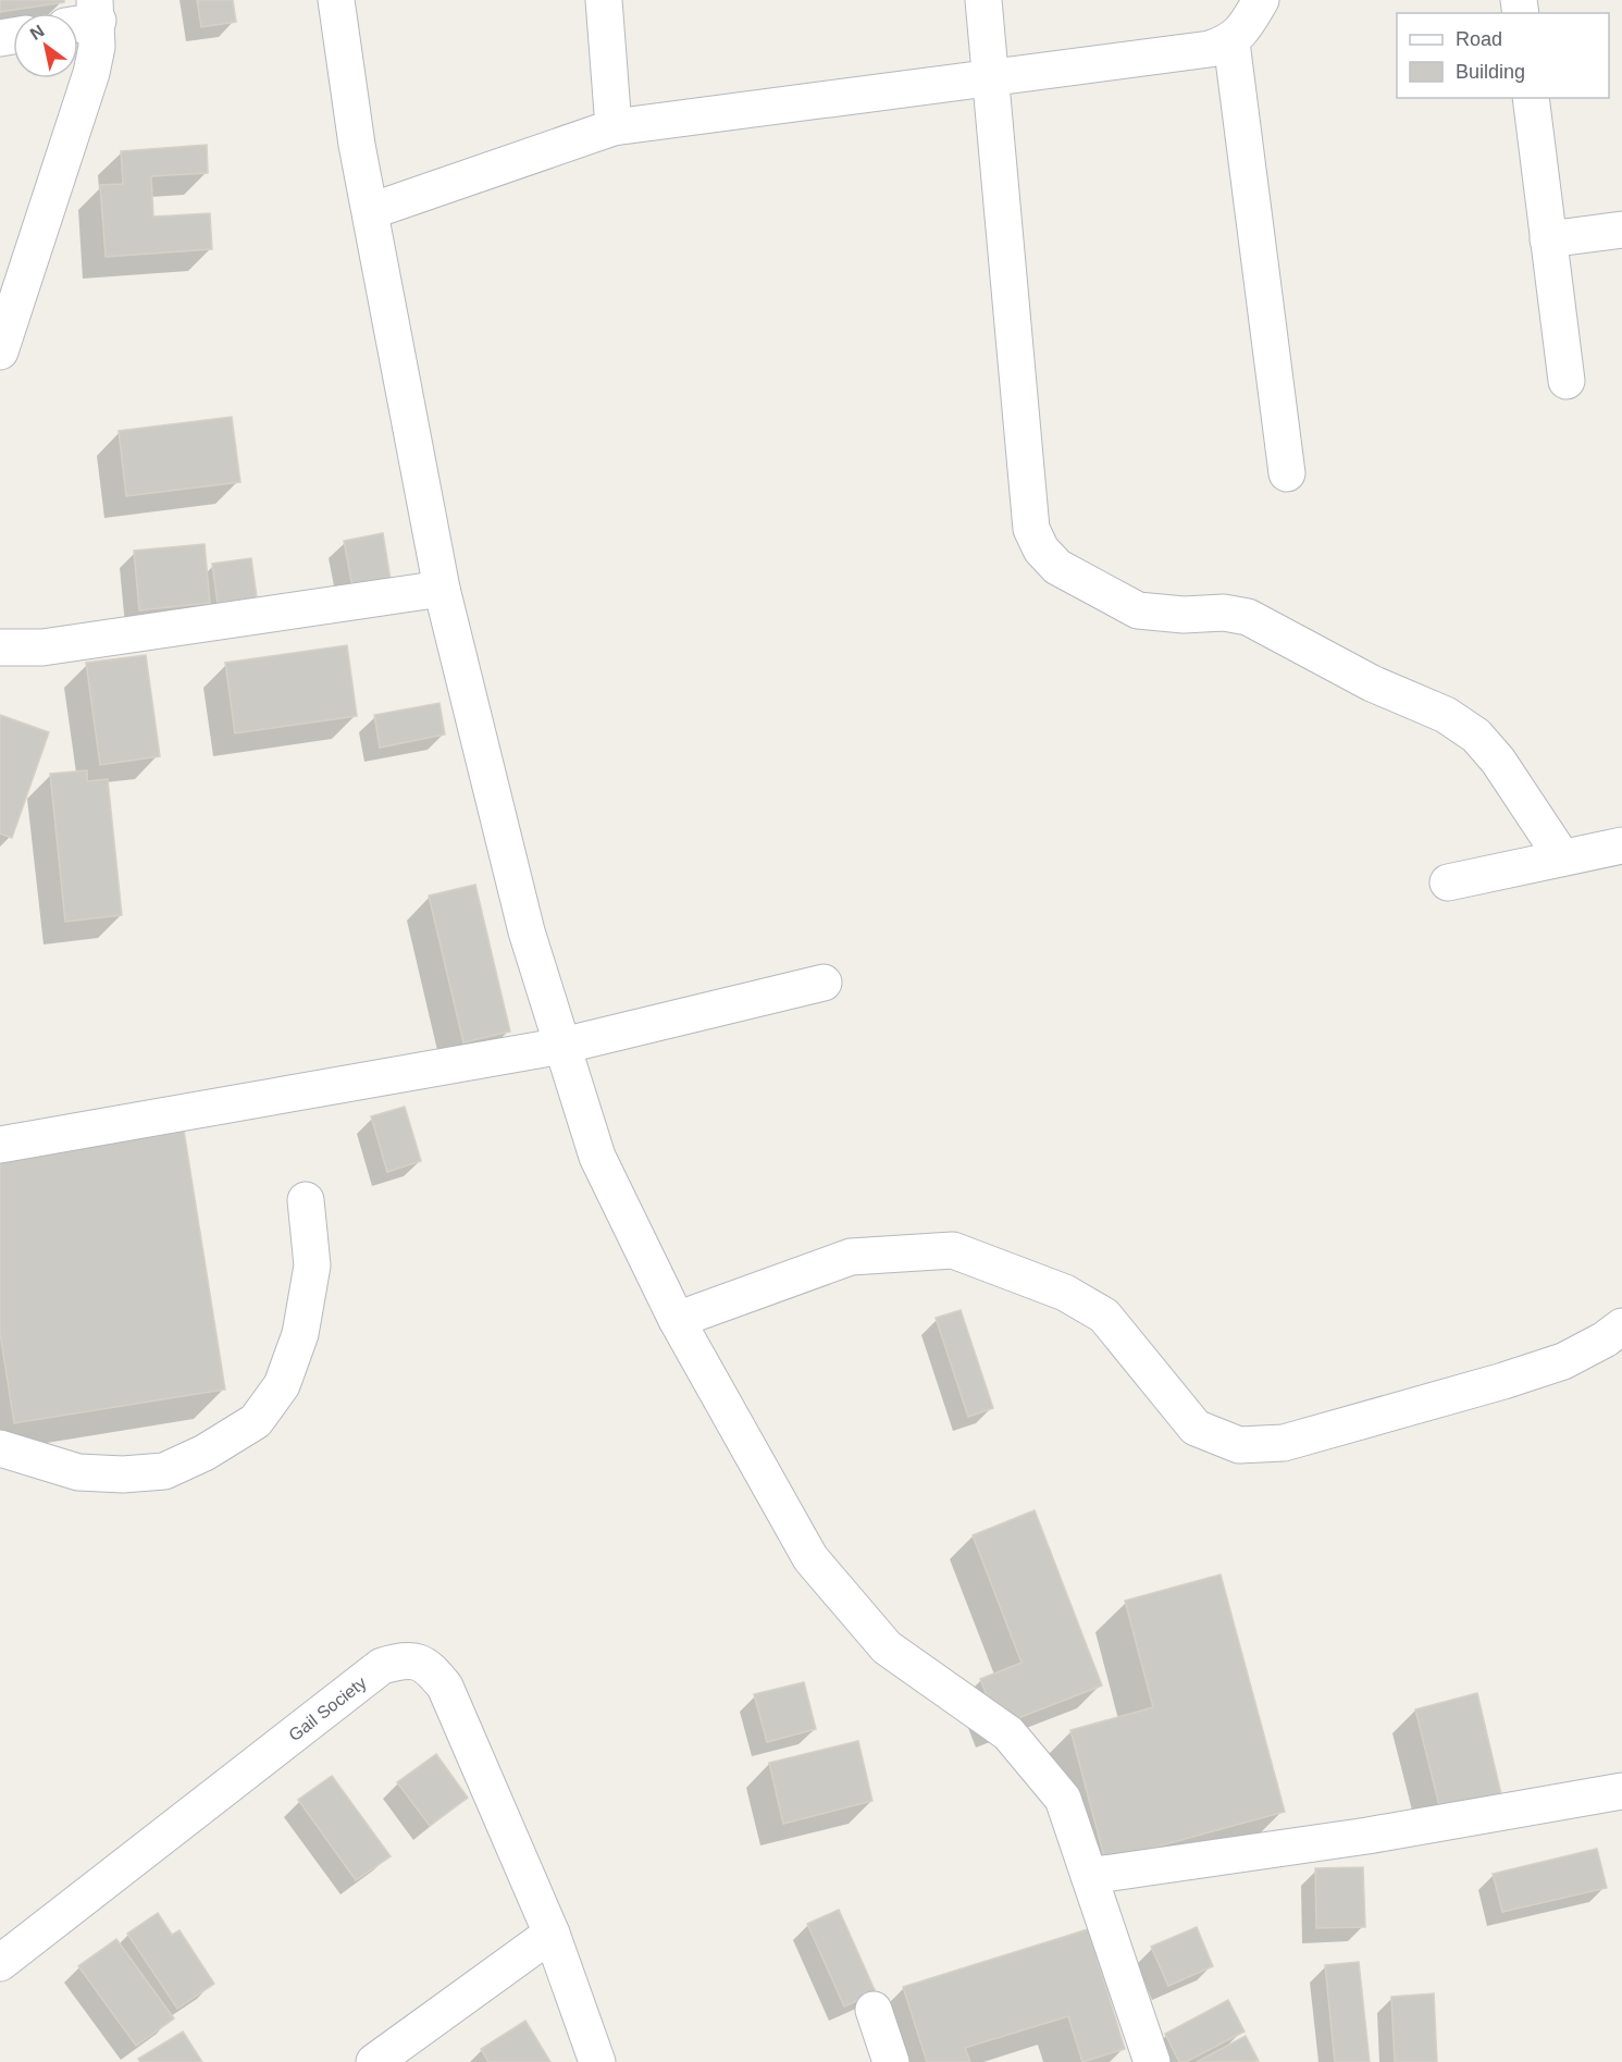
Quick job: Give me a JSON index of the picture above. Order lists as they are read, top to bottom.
{
  "streets": {
    "street": ["Gail Society"]
  },
  "legend": ["Road", "Building"],
  "north": "top left"
}
